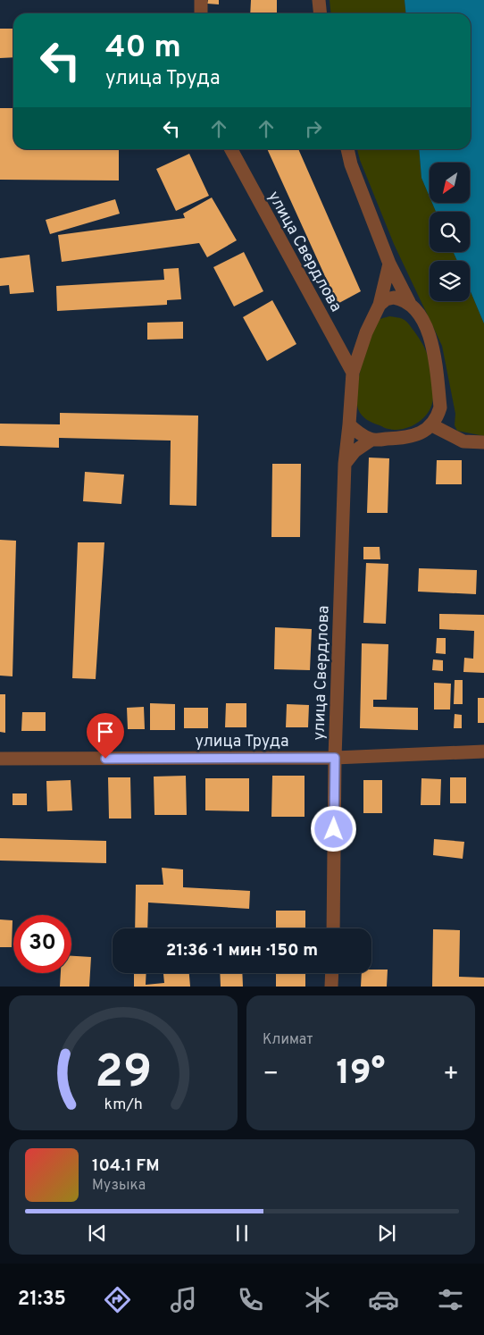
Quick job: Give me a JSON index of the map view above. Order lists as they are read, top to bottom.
{
  "streets": {
    "street": ["улица Свердлова", "улица Труда"]
  },
  "crossings": [
    ["улица Свердлова", "улица Труда"]
  ],
  "north": "bottom left",
  "page": {
    "turn": ["40 m", "улица Труда"],
    "limit": "30",
    "trip": "21:36 · 1 мин · 150 m",
    "tile": "Климат",
    "heat": ["−", "19°", "+"],
    "song": ["104.1 FM", "Музыка"],
    "tabs": "21:35",
    "gauge": ["29", "km/h"]
  }
}
